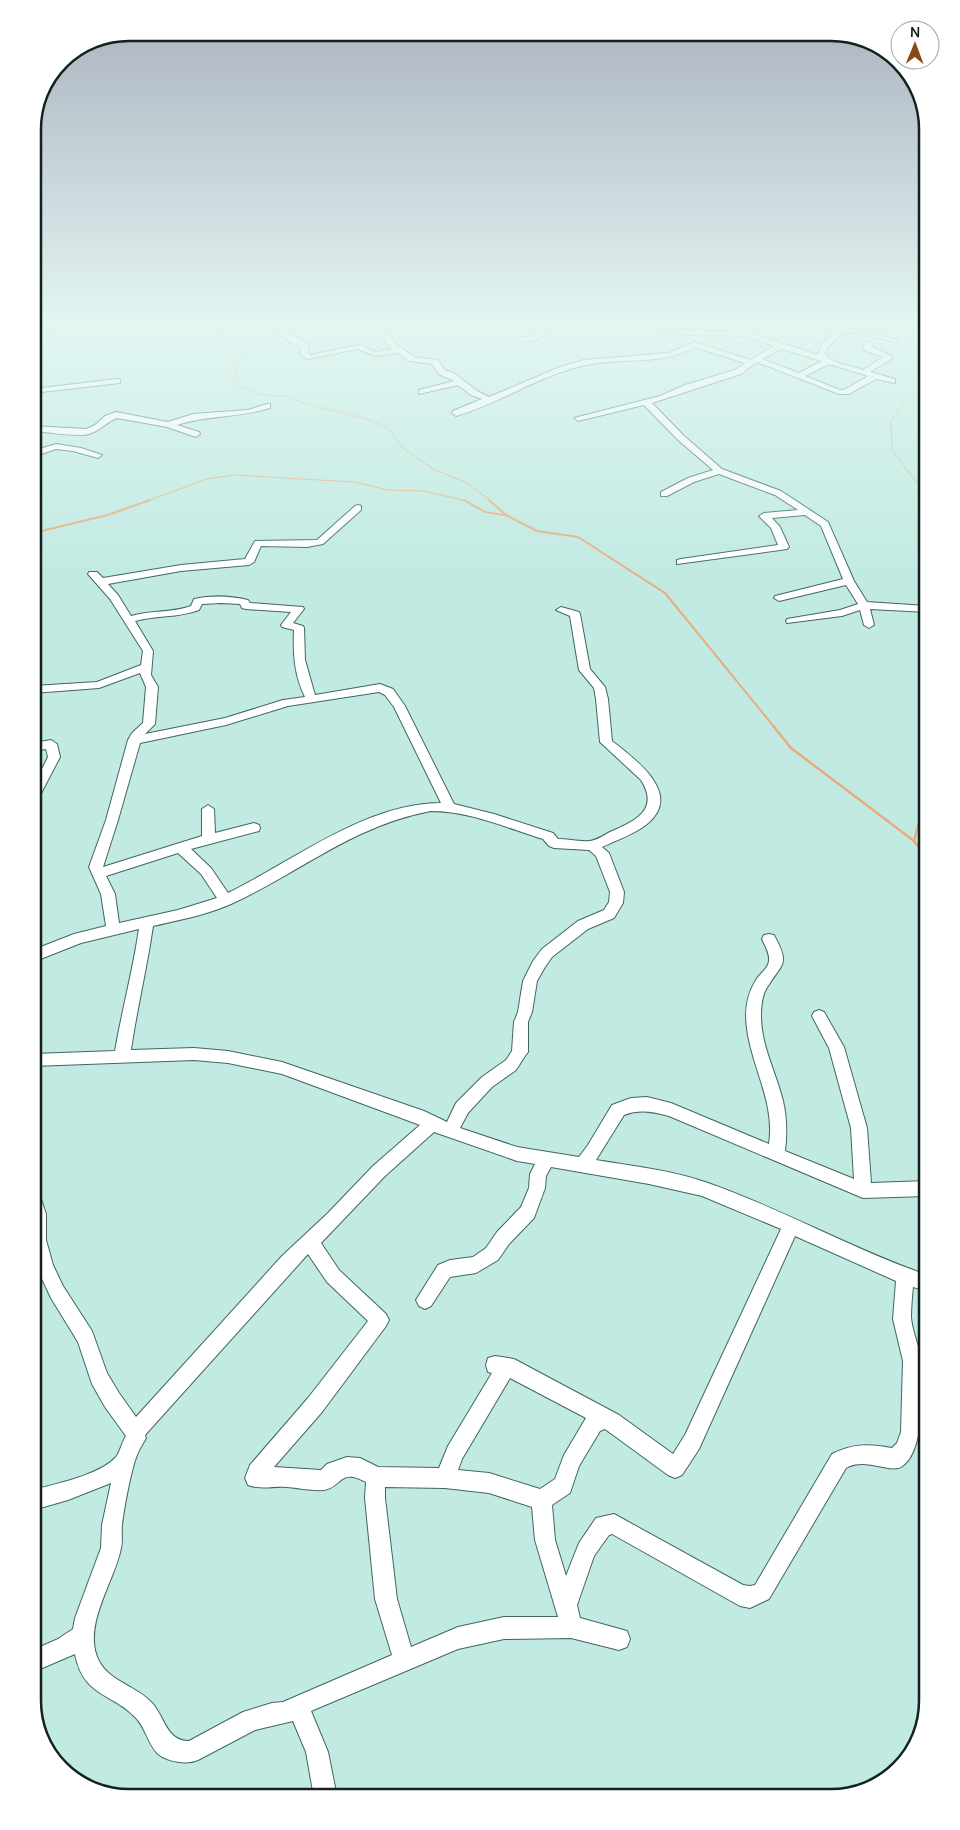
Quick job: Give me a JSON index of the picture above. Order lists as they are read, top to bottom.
{
  "north": "top"
}
